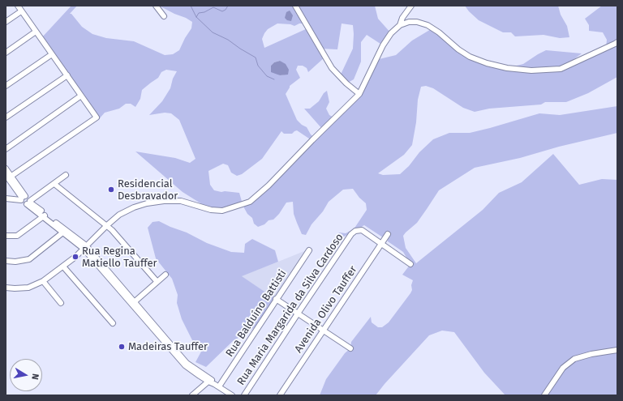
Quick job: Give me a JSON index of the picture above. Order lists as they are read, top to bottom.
{
  "streets": {
    "street": ["Rua Maria Margarida da Silva Cardoso", "Avenida Olivo Tauffer", "Rua Balduíno Battisti"]
  },
  "crossings": [
    ["Rua Maria Margarida da Silva Cardoso", "Avenida Olivo Tauffer"]
  ],
  "places": ["Residencial Desbravador", "Rua Regina Matiello Tauffer", "Madeiras Tauffer"],
  "north": "right"
}
